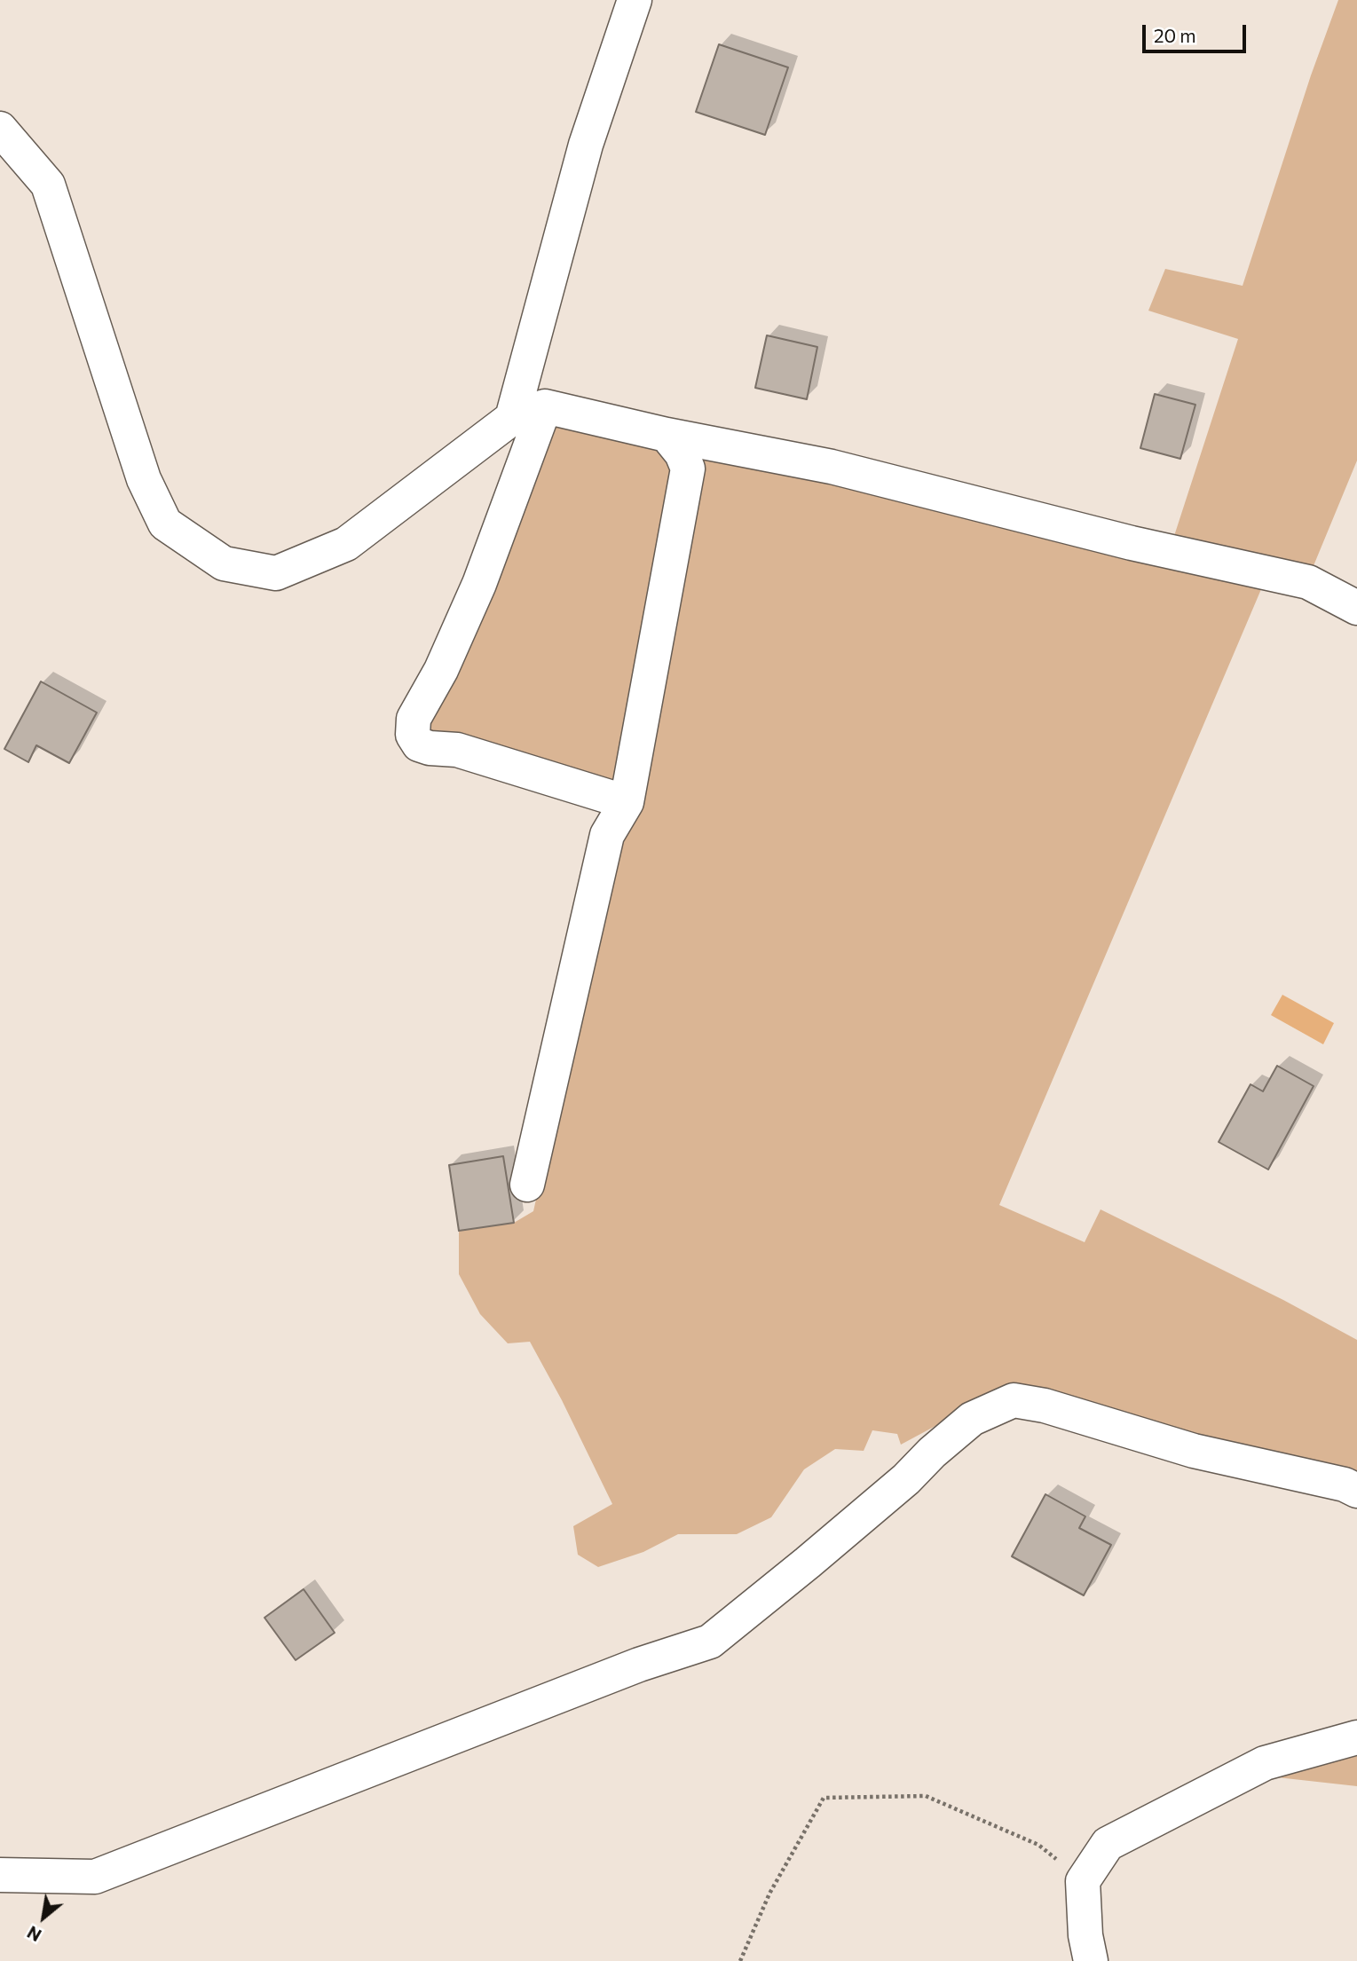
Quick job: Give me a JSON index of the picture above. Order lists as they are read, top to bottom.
{
  "scale_bar": "20 m",
  "north": "bottom left"
}
